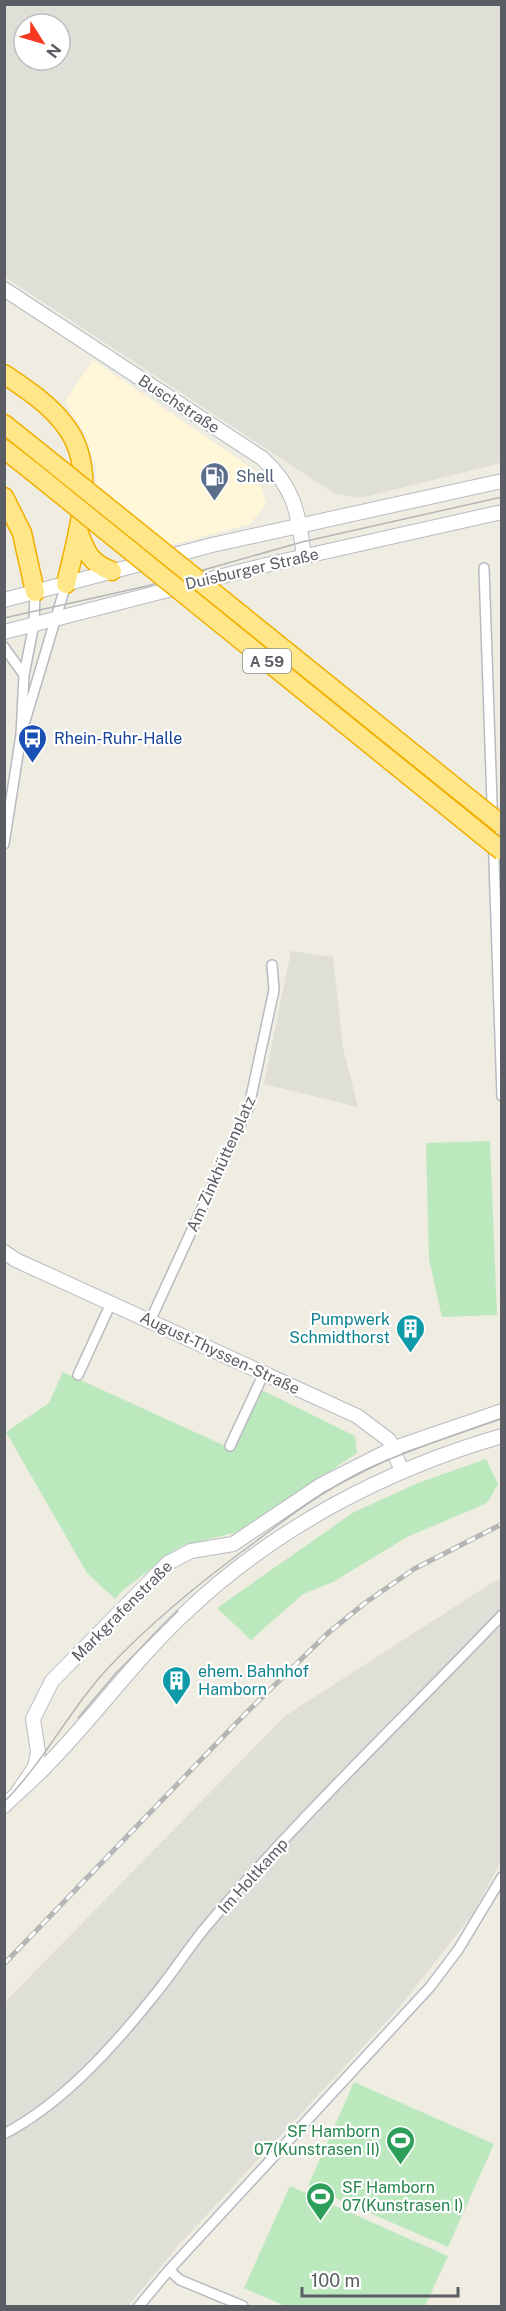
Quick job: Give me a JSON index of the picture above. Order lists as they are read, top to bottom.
{
  "streets": {
    "highway": ["A 59"],
    "street": [
      "Buschstraße",
      "Duisburger Straße",
      "Am Zinkhüttenplatz",
      "August-Thyssen-Straße",
      "Markgrafenstraße",
      "Im Holtkamp"
    ]
  },
  "crossings": [
    ["Buschstraße", "Duisburger Straße"],
    ["Am Zinkhüttenplatz", "August-Thyssen-Straße"],
    ["August-Thyssen-Straße", "Markgrafenstraße"]
  ],
  "places": {
    "fuel station": ["Shell"],
    "bus stop": ["Rhein-Ruhr-Halle"],
    "building": ["Pumpwerk Schmidthorst", "ehem. Bahnhof Hamborn"],
    "sports": ["SF Hamborn 07(Kunstrasen II)", "SF Hamborn 07(Kunstrasen I)"]
  },
  "scale_bar": "100 m",
  "north": "bottom right"
}
